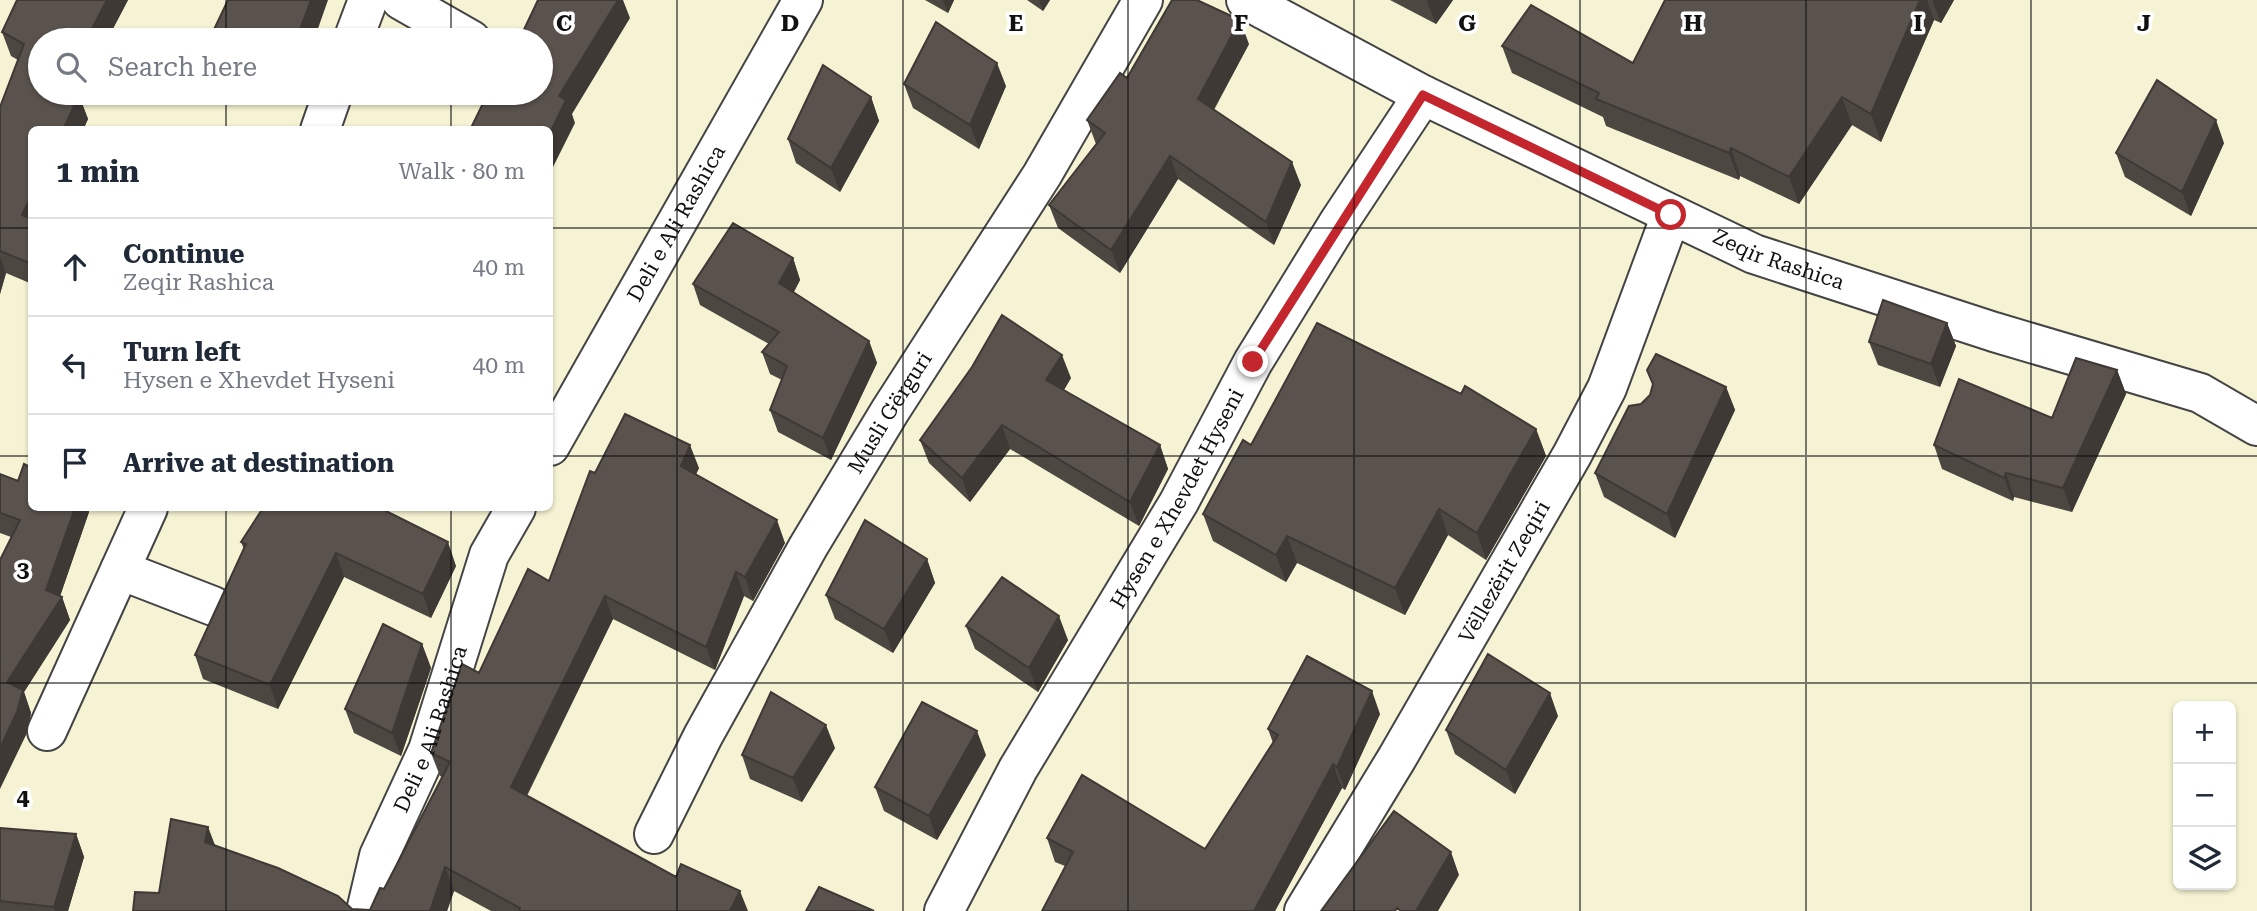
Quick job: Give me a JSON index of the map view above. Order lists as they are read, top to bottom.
{
  "streets": {
    "street": [
      "Deli e Ali Rashica",
      "Zeqir Rashica",
      "Musli Gërguri",
      "Hysen e Xhevdet Hyseni",
      "Vëllezërit Zeqiri"
    ]
  },
  "crossings": [
    ["Zeqir Rashica", "Hysen e Xhevdet Hyseni"],
    ["Zeqir Rashica", "Vëllezërit Zeqiri"]
  ],
  "page": {
    "search": "Search here",
    "heading": ["1 min", "Walk · 80 m"],
    "list": [
      ["Continue", "Zeqir Rashica", "40 m"],
      ["Turn left", "Hysen e Xhevdet Hyseni", "40 m"],
      "Arrive at destination"
    ],
    "map_buttons": ["+", "−"]
  },
  "grid": {
    "columns": [
      "C",
      "D",
      "E",
      "F",
      "G",
      "H",
      "I",
      "J"
    ],
    "rows": ["3", "4"]
  }
}
